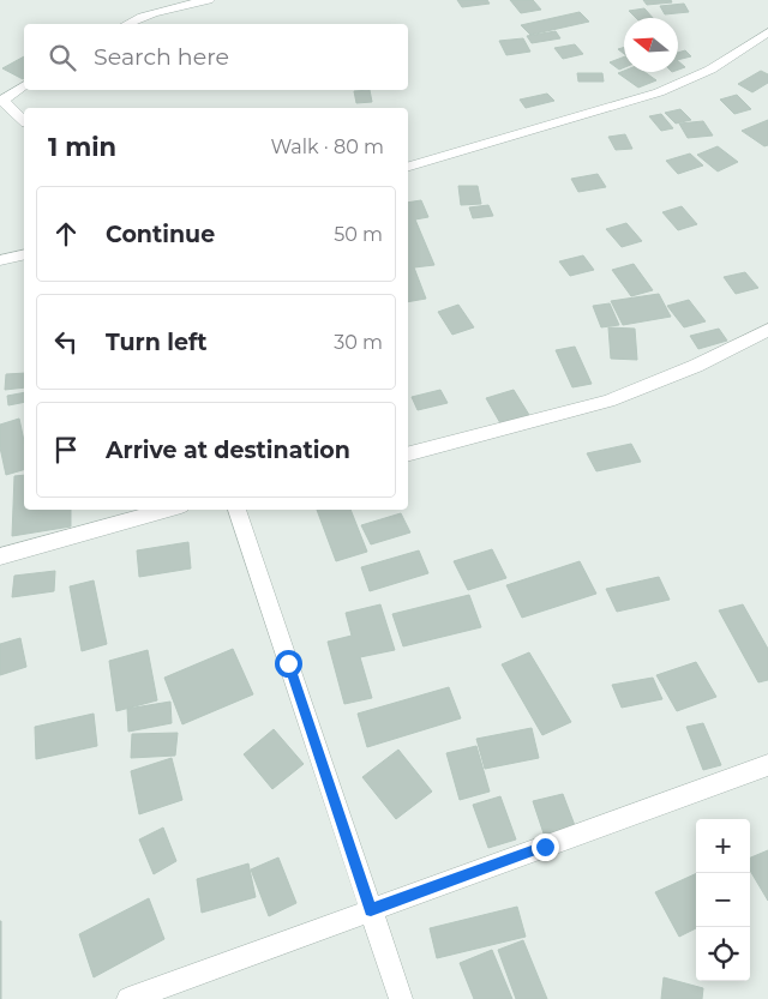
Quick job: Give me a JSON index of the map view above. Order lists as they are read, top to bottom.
{
  "north": "left",
  "page": {
    "search": "Search here",
    "heading": ["1 min", "Walk · 80 m"],
    "list": [
      ["Continue", "50 m"],
      ["Turn left", "30 m"],
      "Arrive at destination"
    ],
    "map_buttons": ["+", "−"]
  }
}
